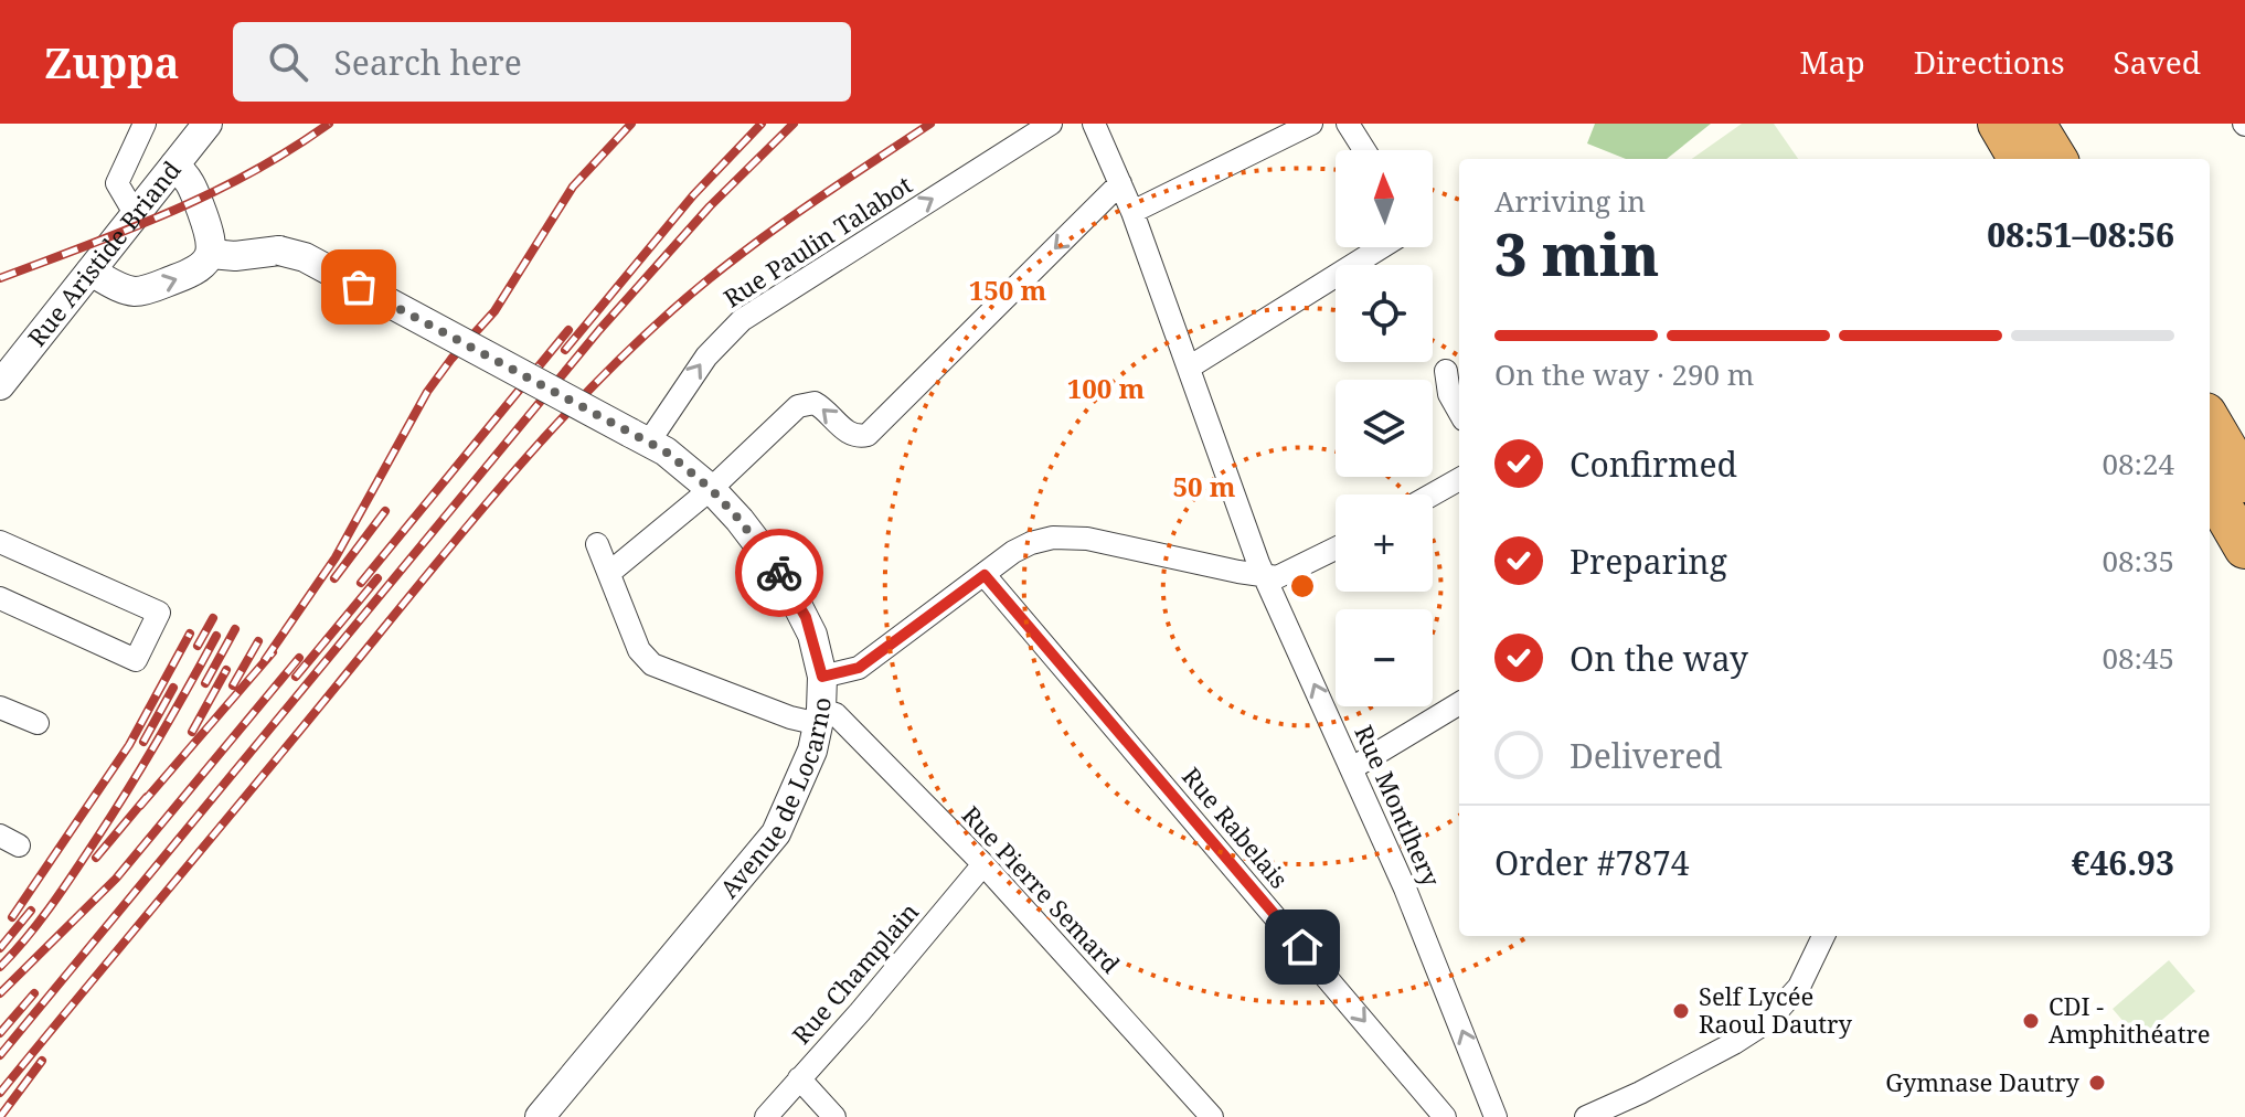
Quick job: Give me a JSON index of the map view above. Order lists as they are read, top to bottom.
{
  "streets": {
    "street": [
      "Rue Paulin Talabot",
      "Rue Aristide Briand",
      "Avenue de Locarno",
      "Rue Montlhery",
      "Rue Rabelais",
      "Rue Pierre Semard",
      "Rue Champlain"
    ]
  },
  "crossings": [
    ["Rue Paulin Talabot", "Avenue de Locarno"],
    ["Avenue de Locarno", "Rue Pierre Semard"],
    ["Rue Pierre Semard", "Rue Champlain"]
  ],
  "one_way": ["Rue Montlhery", "Rue Rabelais"],
  "places": ["Self Lycée Raoul Dautry", "CDI - Amphithéatre", "Gymnase Dautry"],
  "north": "top",
  "page": {
    "header": "Zuppa",
    "search": "Search here",
    "nav": ["Map", "Directions", "Saved"],
    "map_buttons": ["+", "−"],
    "heading": ["3 min", "Arriving in", "08:51–08:56"],
    "panel": ["Order #7874", "€46.93"],
    "bar": "On the way · 290 m",
    "list": [
      ["Confirmed", "08:24"],
      ["Preparing", "08:35"],
      ["On the way", "08:45"],
      "Delivered"
    ]
  },
  "rings": ["150 m", "100 m", "50 m"]
}
